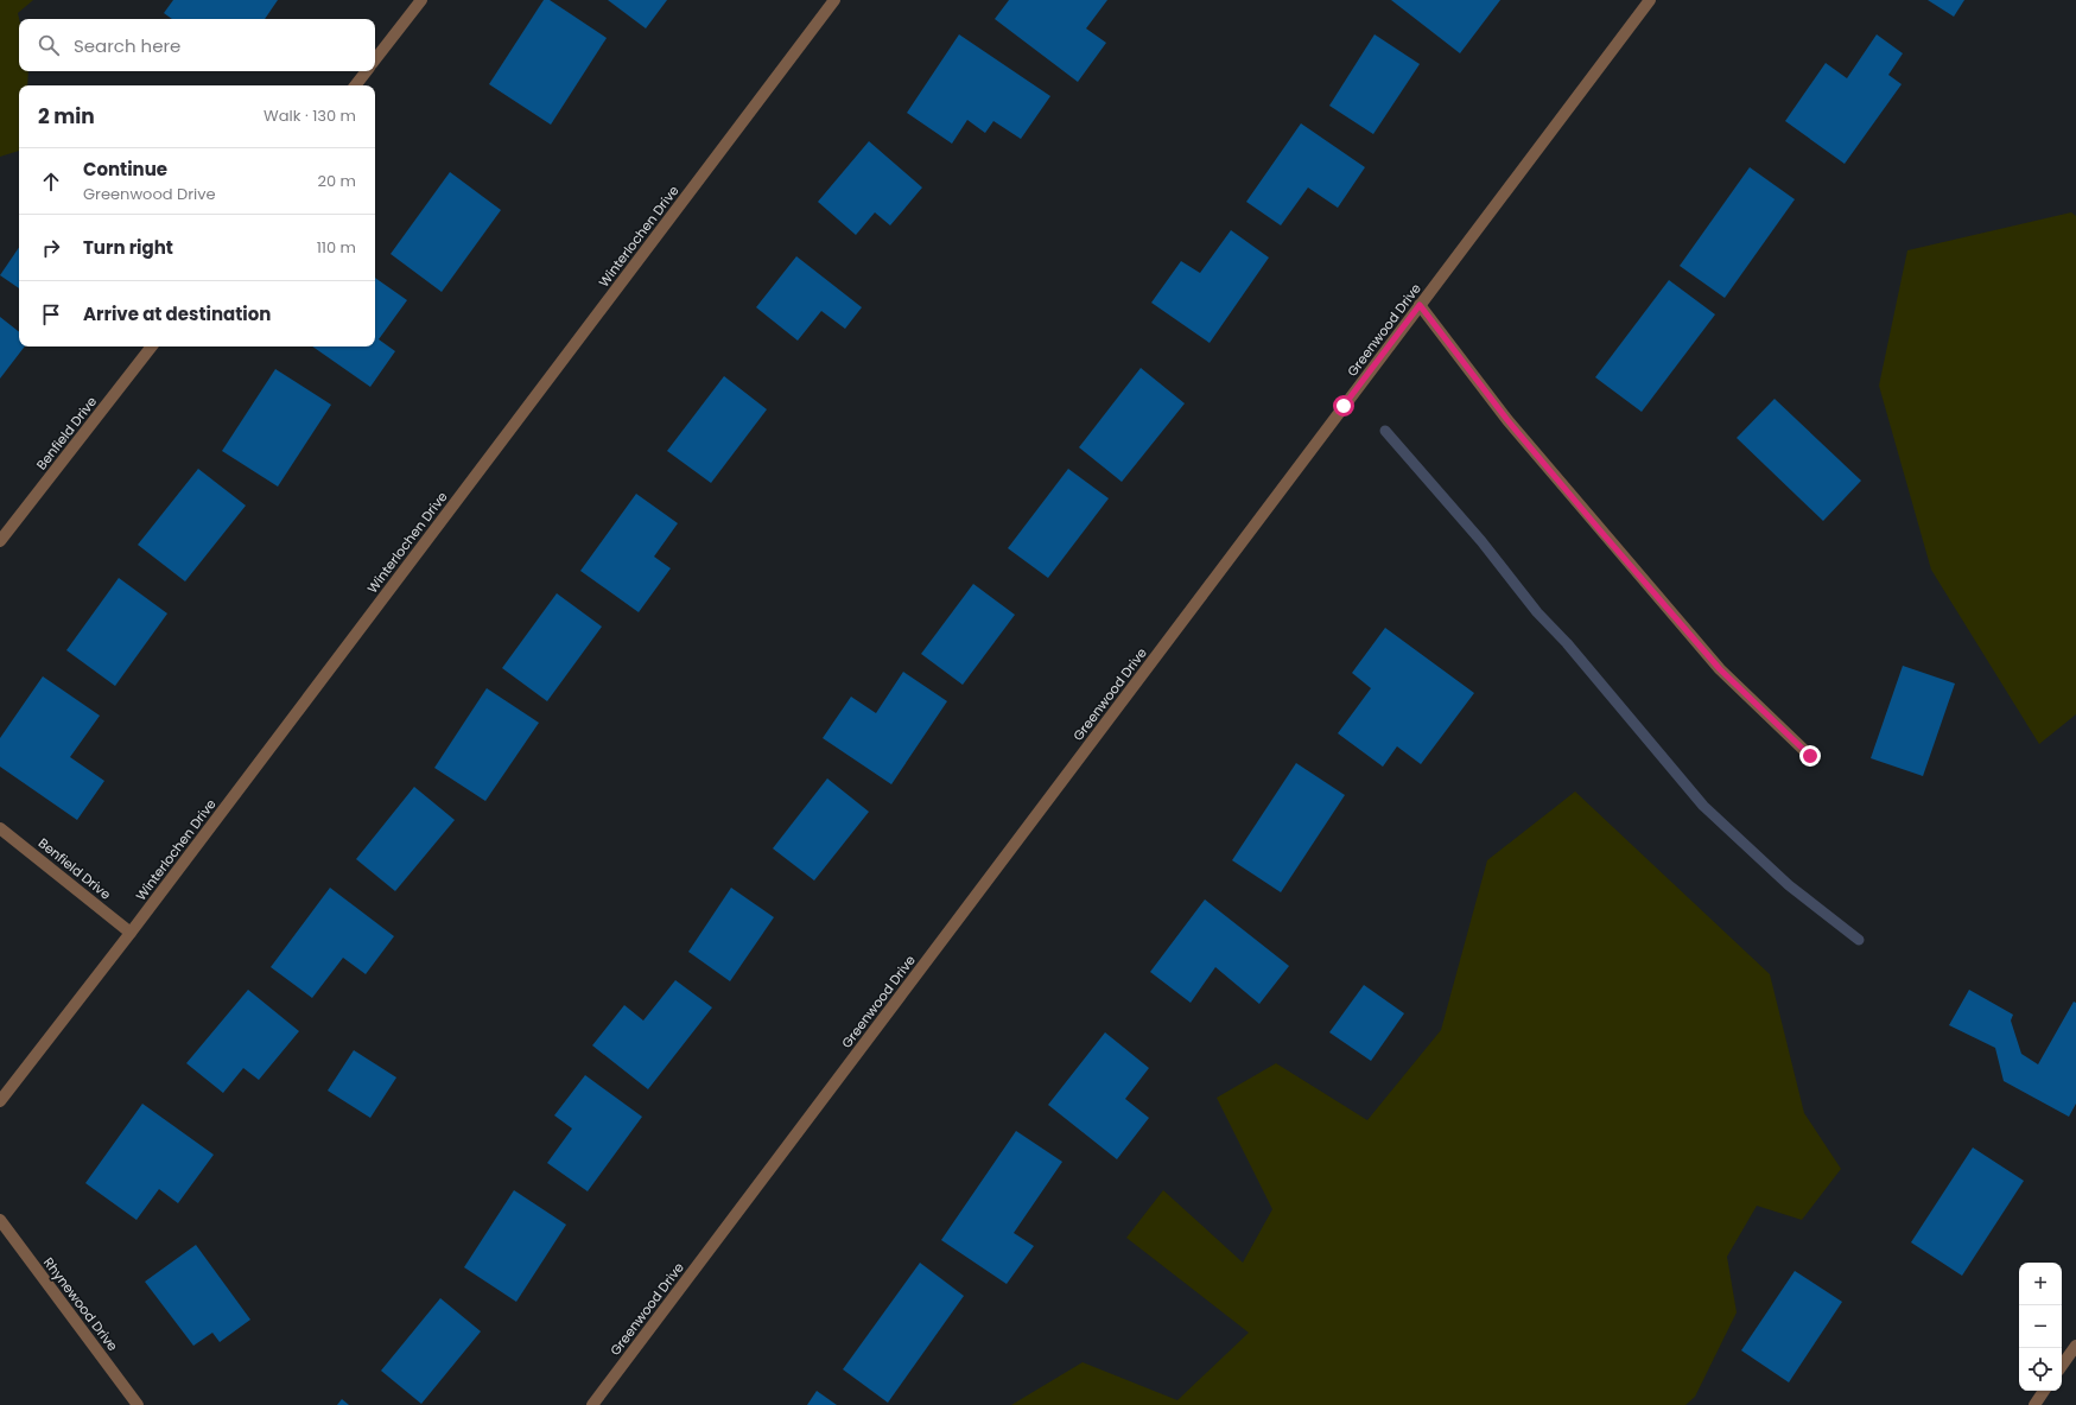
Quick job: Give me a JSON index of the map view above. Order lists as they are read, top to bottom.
{
  "streets": {
    "street": [
      "Winterlochen Drive",
      "Greenwood Drive",
      "Benfield Drive",
      "Rhynewood Drive"
    ]
  },
  "crossings": [
    ["Winterlochen Drive", "Benfield Drive"]
  ],
  "page": {
    "search": "Search here",
    "heading": ["2 min", "Walk · 130 m"],
    "list": [
      ["Continue", "Greenwood Drive", "20 m"],
      ["Turn right", "110 m"],
      "Arrive at destination"
    ],
    "map_buttons": ["+", "−"]
  }
}
